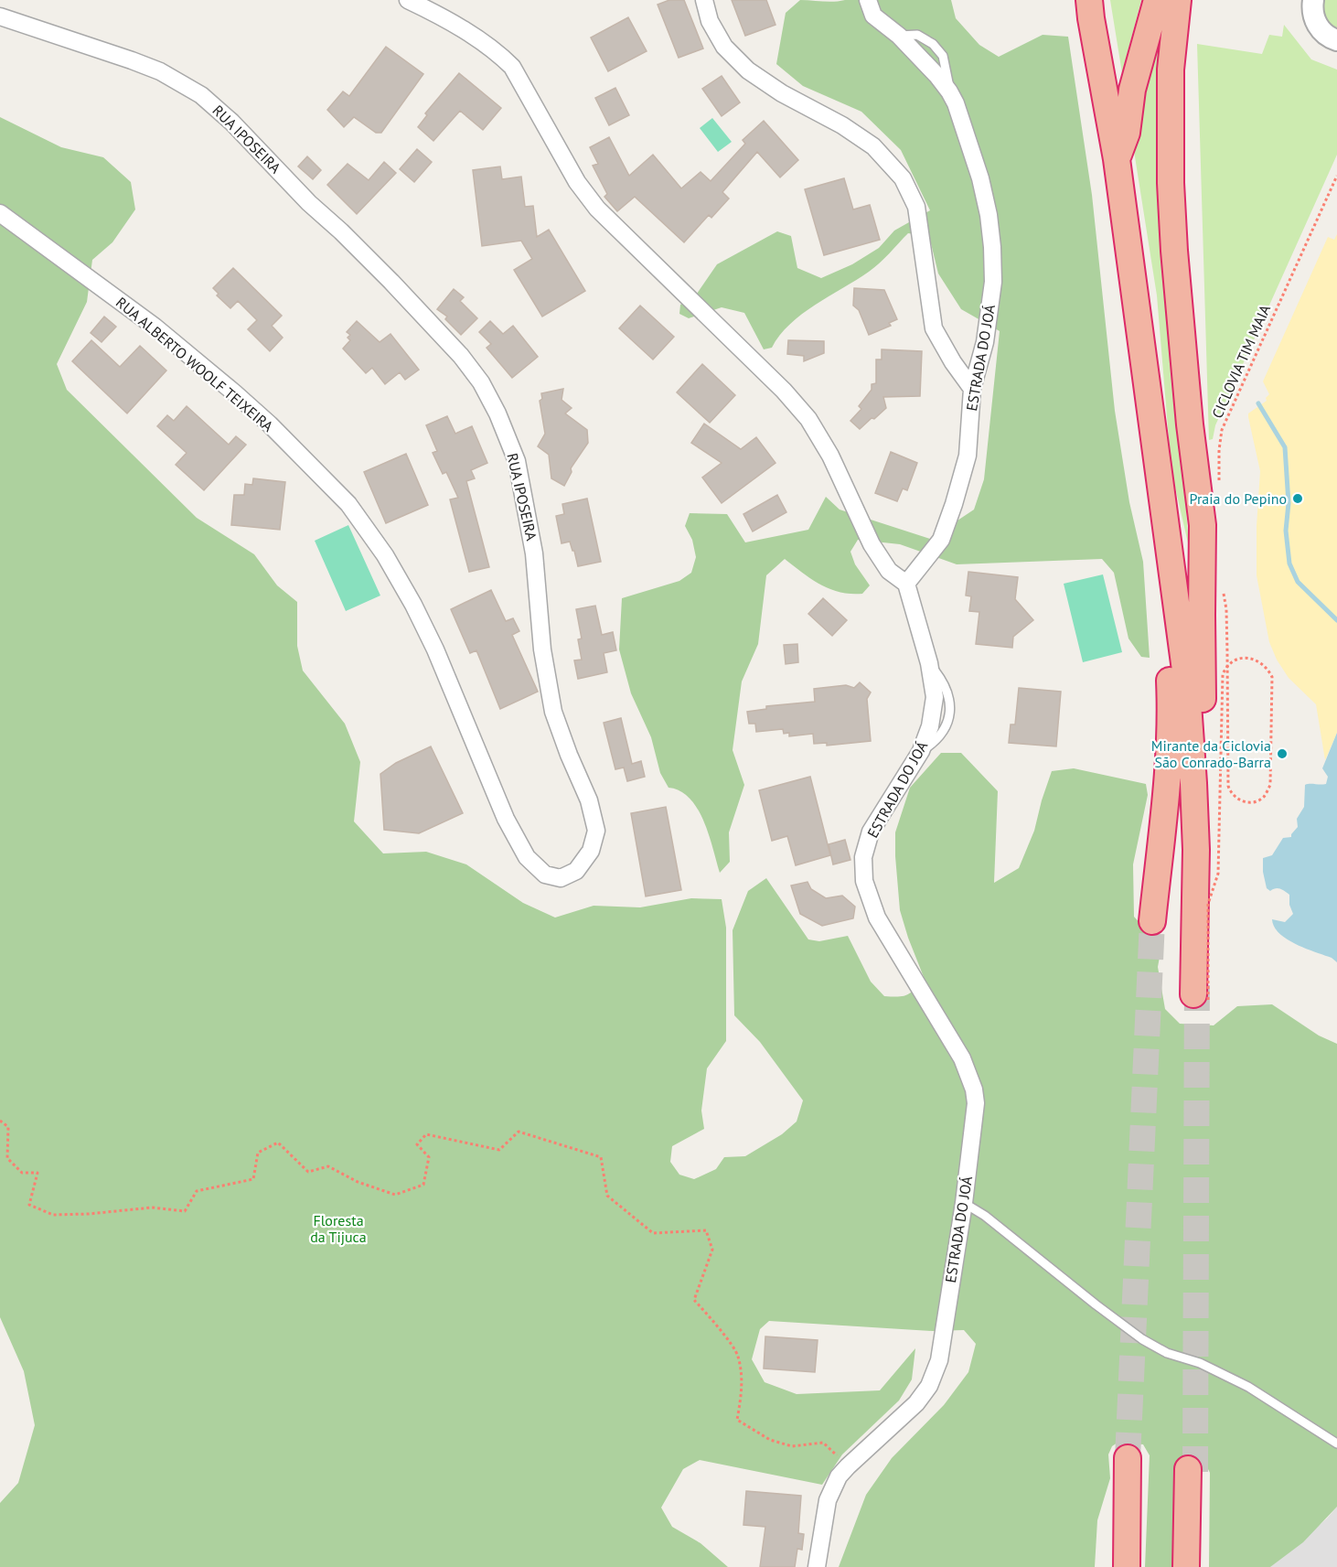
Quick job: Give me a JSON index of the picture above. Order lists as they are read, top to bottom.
{
  "streets": {
    "street": ["RUA IPOSEIRA", "ESTRADA DO JOÁ", "RUA ALBERTO WOOLF TEIXEIRA"],
    "path": ["CICLOVIA TIM MAIA"]
  },
  "crossings": [
    ["RUA IPOSEIRA", "RUA ALBERTO WOOLF TEIXEIRA"]
  ],
  "parks": ["Floresta da Tijuca"],
  "places": ["Praia do Pepino", "Mirante da Ciclovia São Conrado-Barra"]
}
